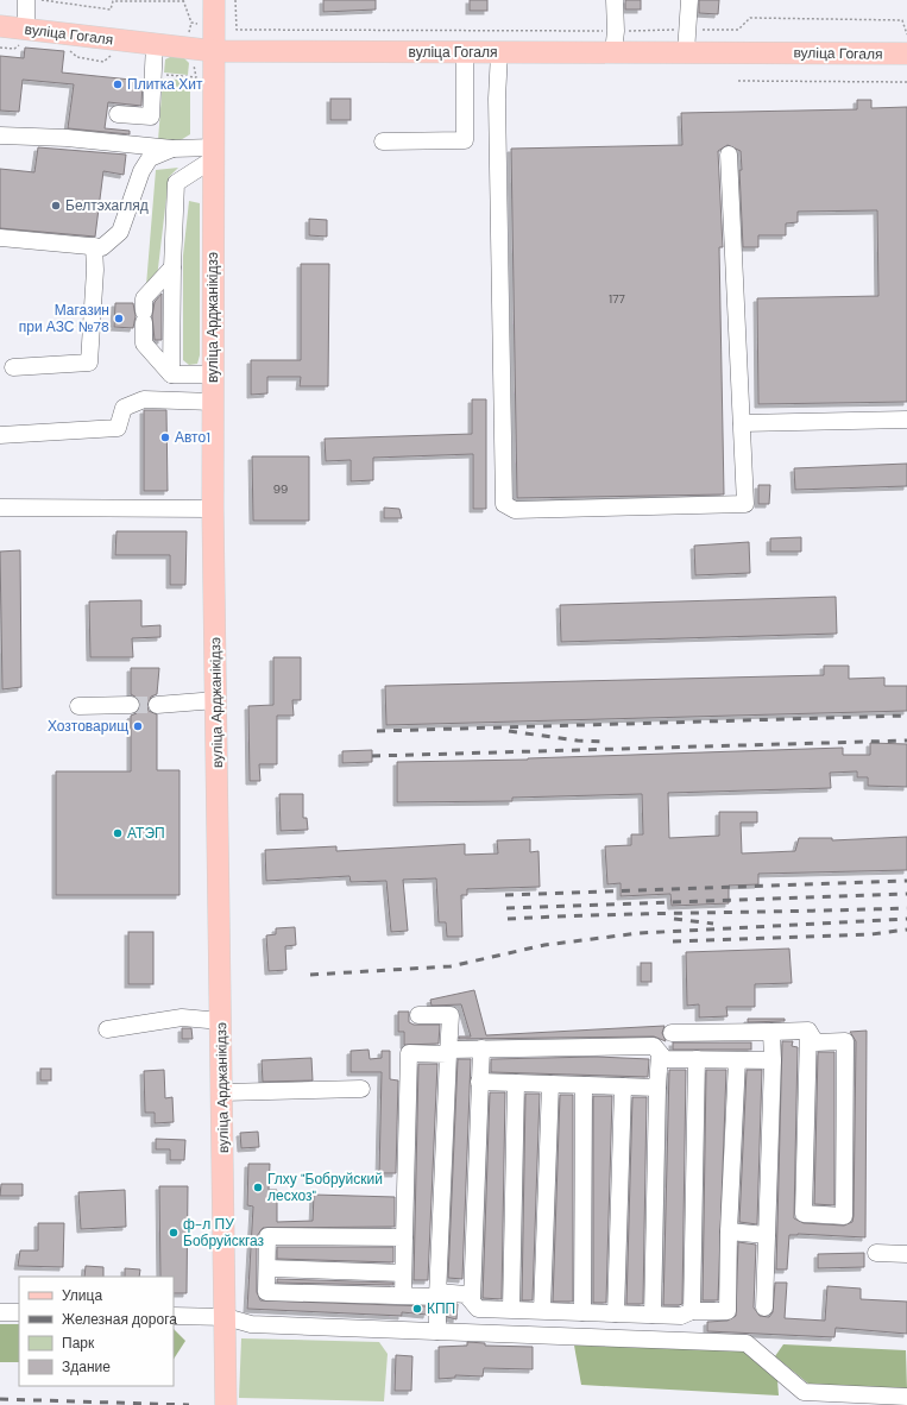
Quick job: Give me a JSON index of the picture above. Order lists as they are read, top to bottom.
{
  "streets": {
    "main road": ["вуліца Гогаля", "вуліца Арджанікідзэ"]
  },
  "crossings": [
    ["вуліца Гогаля", "вуліца Арджанікідзэ"]
  ],
  "places": [
    "Плитка Хит",
    "Белтэхагляд",
    "Магазин при АЗС №78",
    "Авто1",
    "Хозтоварищ",
    "АТЭП",
    "Глху \"Бобруйский лесхоз\"",
    "ф-л ПУ Бобруйскгаз",
    "КПП"
  ],
  "house_numbers": ["177", "99"],
  "legend": [
    "Улица",
    "Железная дорога",
    "Парк",
    "Здание"
  ]
}
